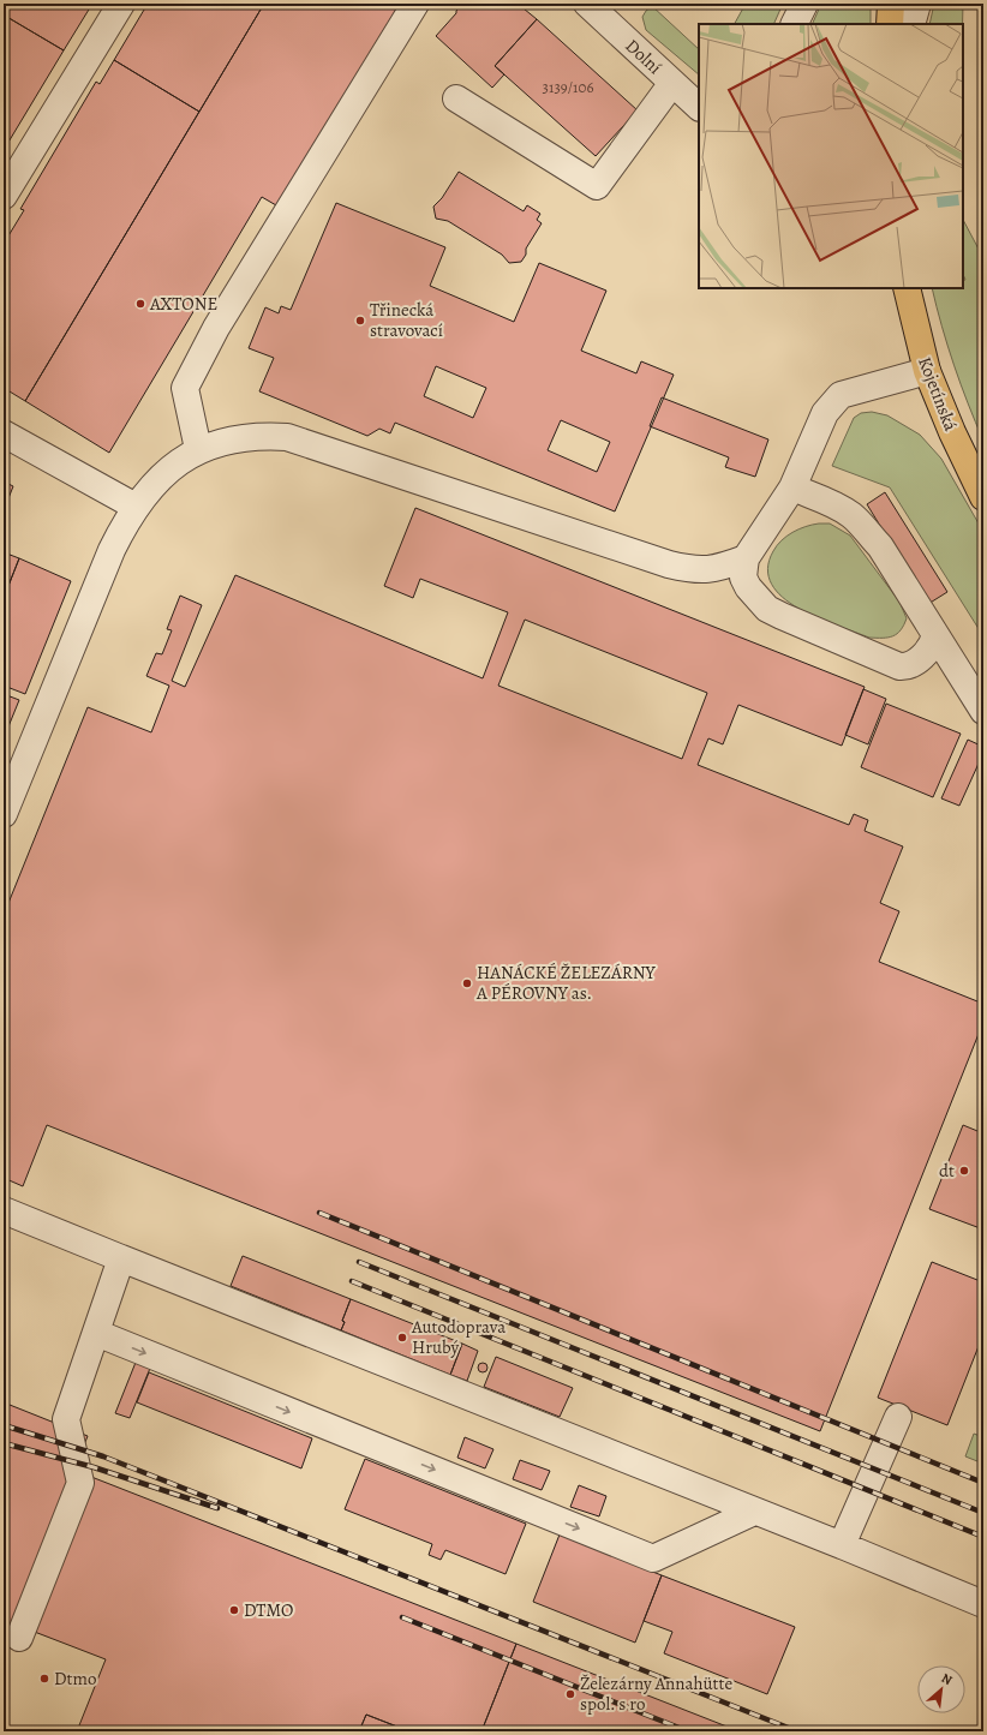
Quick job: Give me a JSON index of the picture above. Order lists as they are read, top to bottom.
{
  "streets": {
    "main road": ["Kojetínská"],
    "street": ["Dolní"]
  },
  "places": [
    "AXTONE",
    "Třinecká stravovací",
    "HANÁCKÉ ŽELEZÁRNY A PÉROVNY as.",
    "dt",
    "Autodoprava Hrubý",
    "DTMO",
    "Dtmo",
    "Železárny Annahütte spol. s ro"
  ],
  "house_numbers": ["3139/106"],
  "north": "top right"
}
